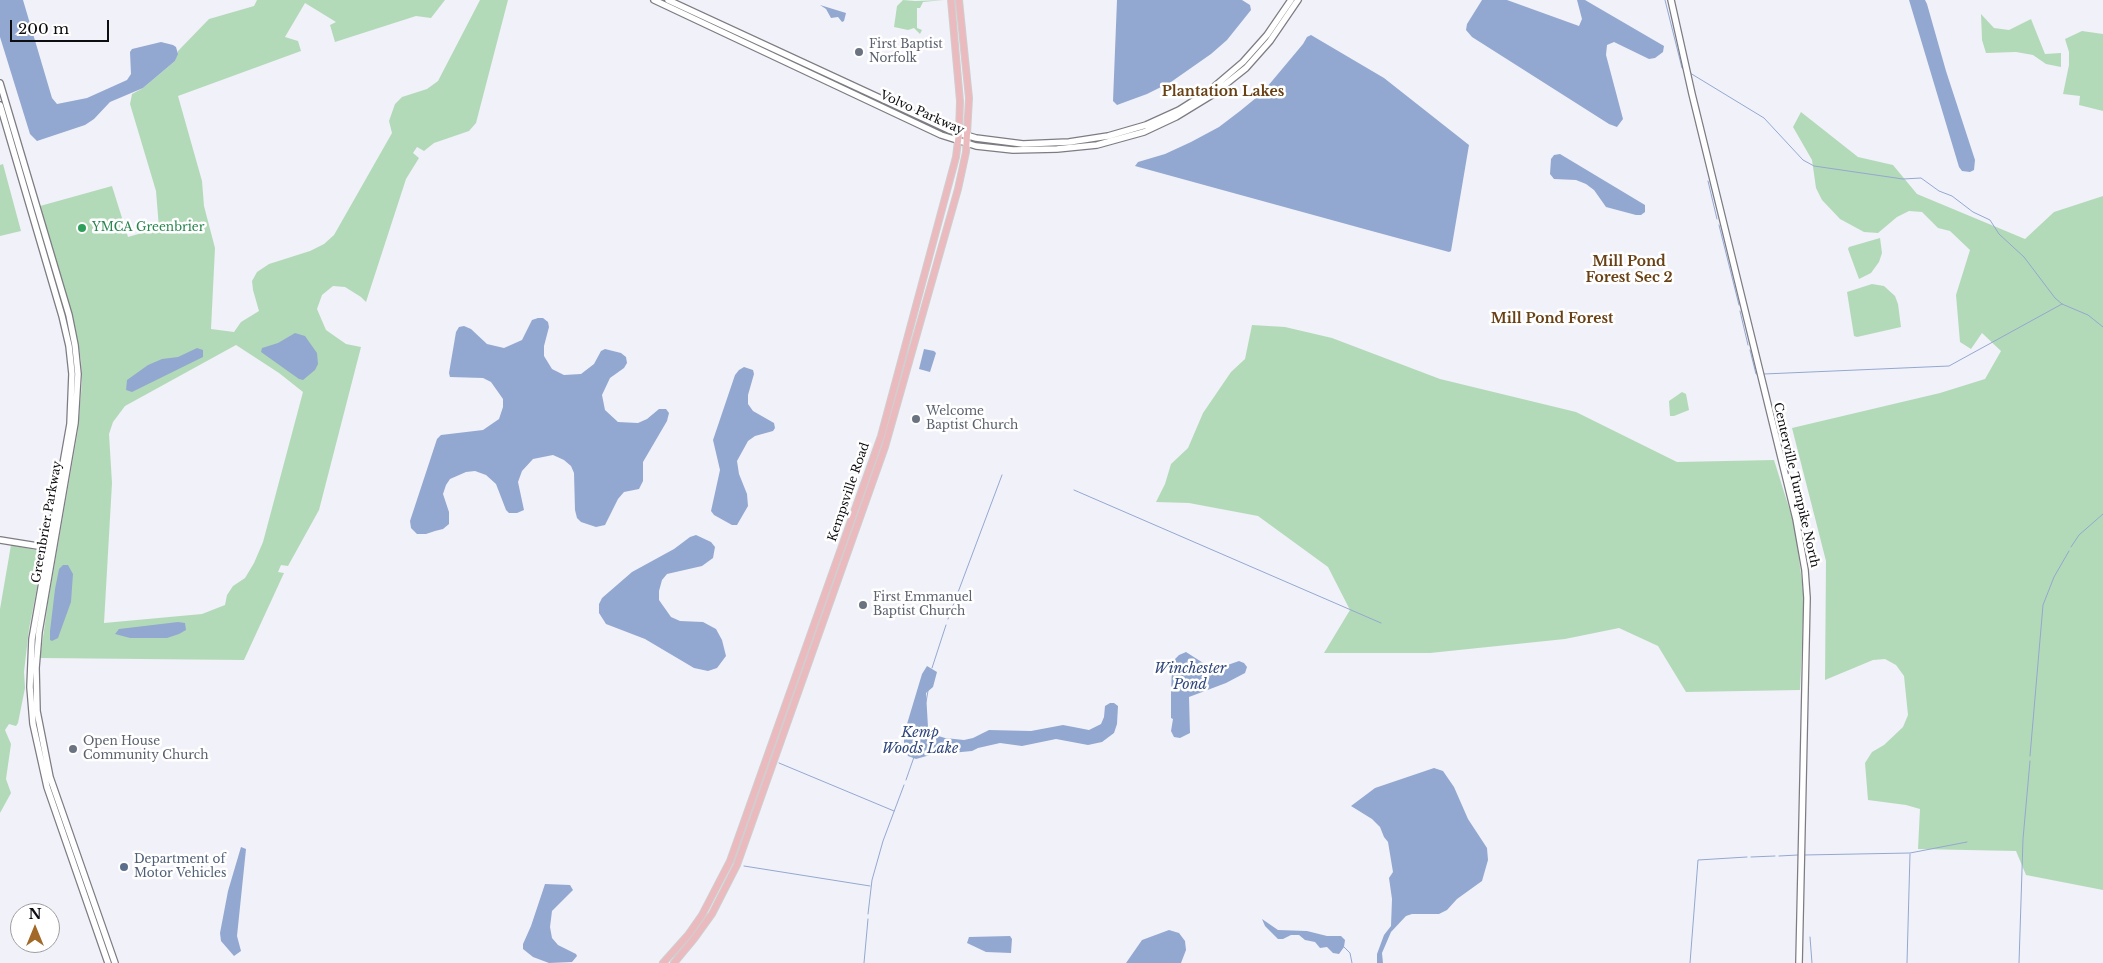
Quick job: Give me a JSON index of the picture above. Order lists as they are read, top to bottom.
{
  "streets": {
    "main road": [
      "Volvo Parkway",
      "Centerville Turnpike North",
      "Kempsville Road",
      "Greenbrier Parkway"
    ]
  },
  "crossings": [
    ["Volvo Parkway", "Kempsville Road"]
  ],
  "districts": ["Plantation Lakes", "Mill Pond Forest Sec 2", "Mill Pond Forest"],
  "water": ["Winchester Pond", "Kemp Woods Lake"],
  "places": [
    "First Baptist Norfolk",
    "YMCA Greenbrier",
    "Welcome Baptist Church",
    "First Emmanuel Baptist Church",
    "Open House Community Church",
    "Department of Motor Vehicles"
  ],
  "scale_bar": "200 m",
  "north": "top"
}
